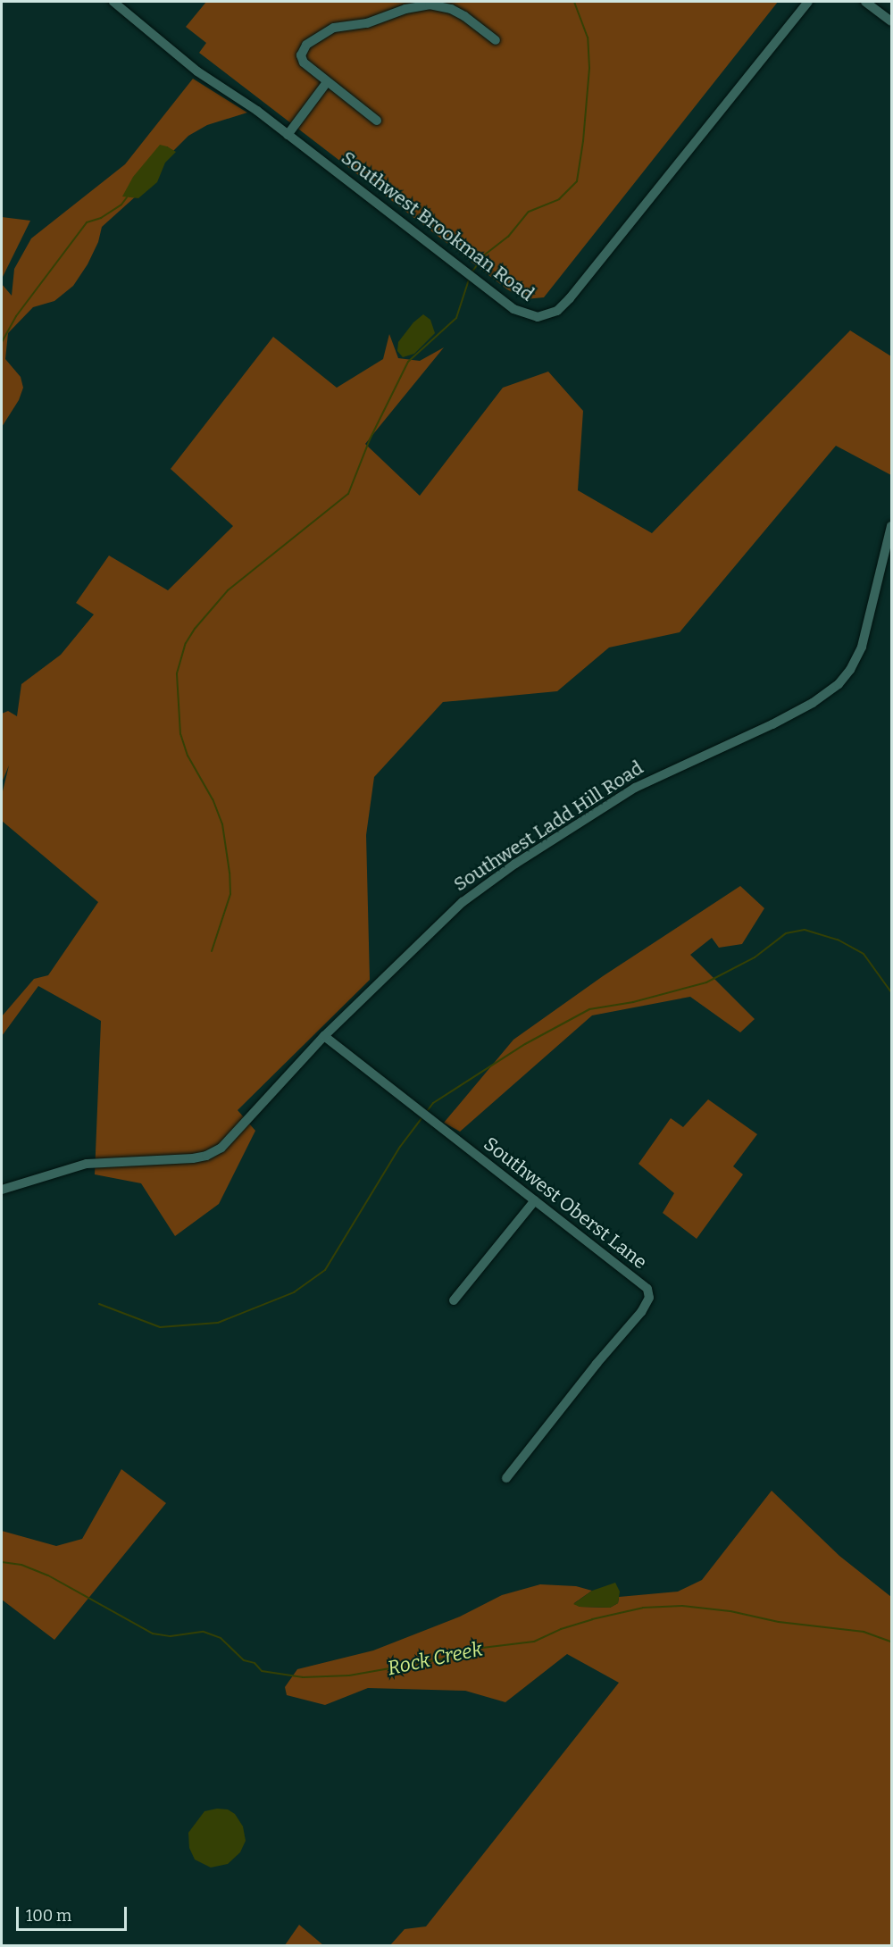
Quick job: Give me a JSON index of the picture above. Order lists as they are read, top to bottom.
{
  "streets": {
    "street": ["Southwest Brookman Road", "Southwest Ladd Hill Road", "Southwest Oberst Lane"]
  },
  "crossings": [
    ["Southwest Ladd Hill Road", "Southwest Oberst Lane"]
  ],
  "water": ["Rock Creek"],
  "scale_bar": "100 m"
}
